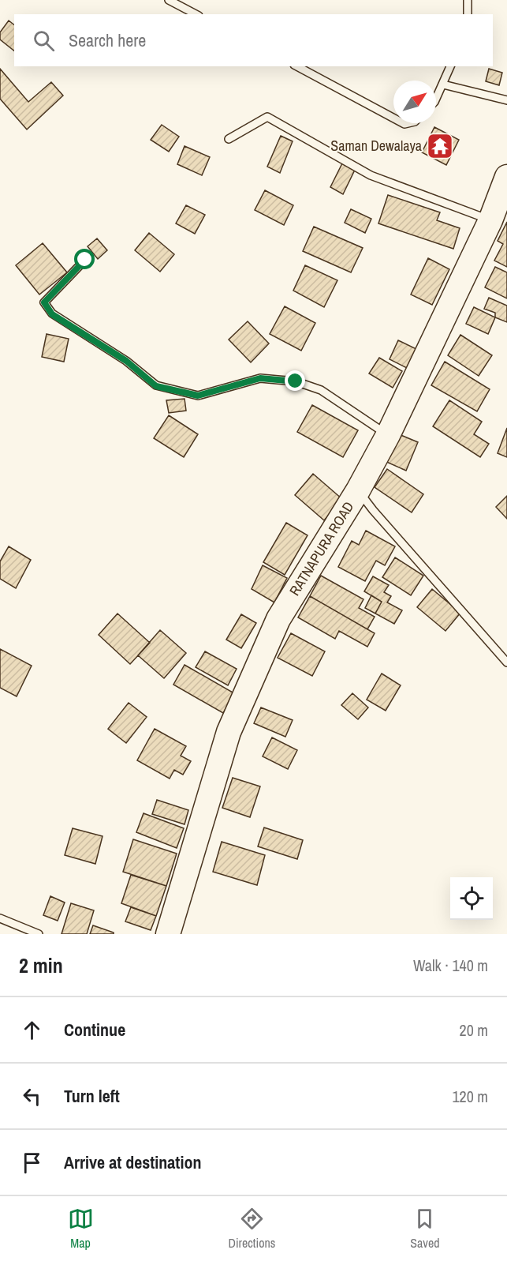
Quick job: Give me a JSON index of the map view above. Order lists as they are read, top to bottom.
{
  "streets": {
    "highway": ["RATNAPURA ROAD"]
  },
  "places": {
    "temple": ["Saman Dewalaya"]
  },
  "north": "top right",
  "page": {
    "search": "Search here",
    "heading": ["2 min", "Walk · 140 m"],
    "list": [
      ["Continue", "20 m"],
      ["Turn left", "120 m"],
      "Arrive at destination"
    ],
    "nav": ["Map", "Directions", "Saved"]
  }
}
